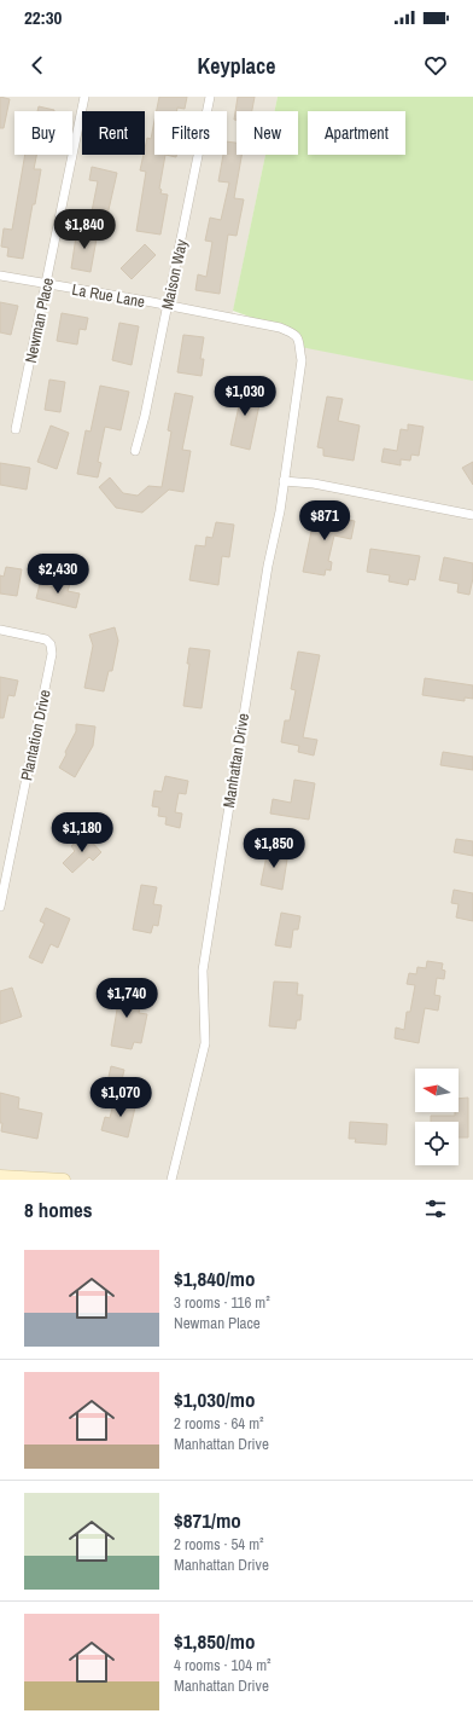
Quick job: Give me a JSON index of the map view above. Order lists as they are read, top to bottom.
{
  "streets": {
    "street": [
      "Maison Way",
      "La Rue Lane",
      "Newman Place",
      "Plantation Drive",
      "Manhattan Drive"
    ]
  },
  "crossings": [
    ["Maison Way", "La Rue Lane"],
    ["La Rue Lane", "Newman Place"],
    ["La Rue Lane", "Manhattan Drive"]
  ],
  "north": "left",
  "page": {
    "status": "22:30",
    "header": "Keyplace",
    "chip": [
      "Buy",
      "Rent",
      "Filters",
      "New",
      "Apartment"
    ],
    "price": [
      "$1,840",
      "$1,030",
      "$871",
      "$2,430",
      "$1,180",
      "$1,850",
      "$1,740",
      "$1,070"
    ],
    "heading": "8 homes",
    "list": [
      {
        "name": "$1,840/mo",
        "note": "3 rooms · 116 m² · Newman Place"
      },
      {
        "name": "$1,030/mo",
        "note": "2 rooms · 64 m² · Manhattan Drive"
      },
      {
        "name": "$871/mo",
        "note": "2 rooms · 54 m² · Manhattan Drive"
      },
      {
        "name": "$1,850/mo",
        "note": "4 rooms · 104 m² · Manhattan Drive"
      }
    ]
  }
}
